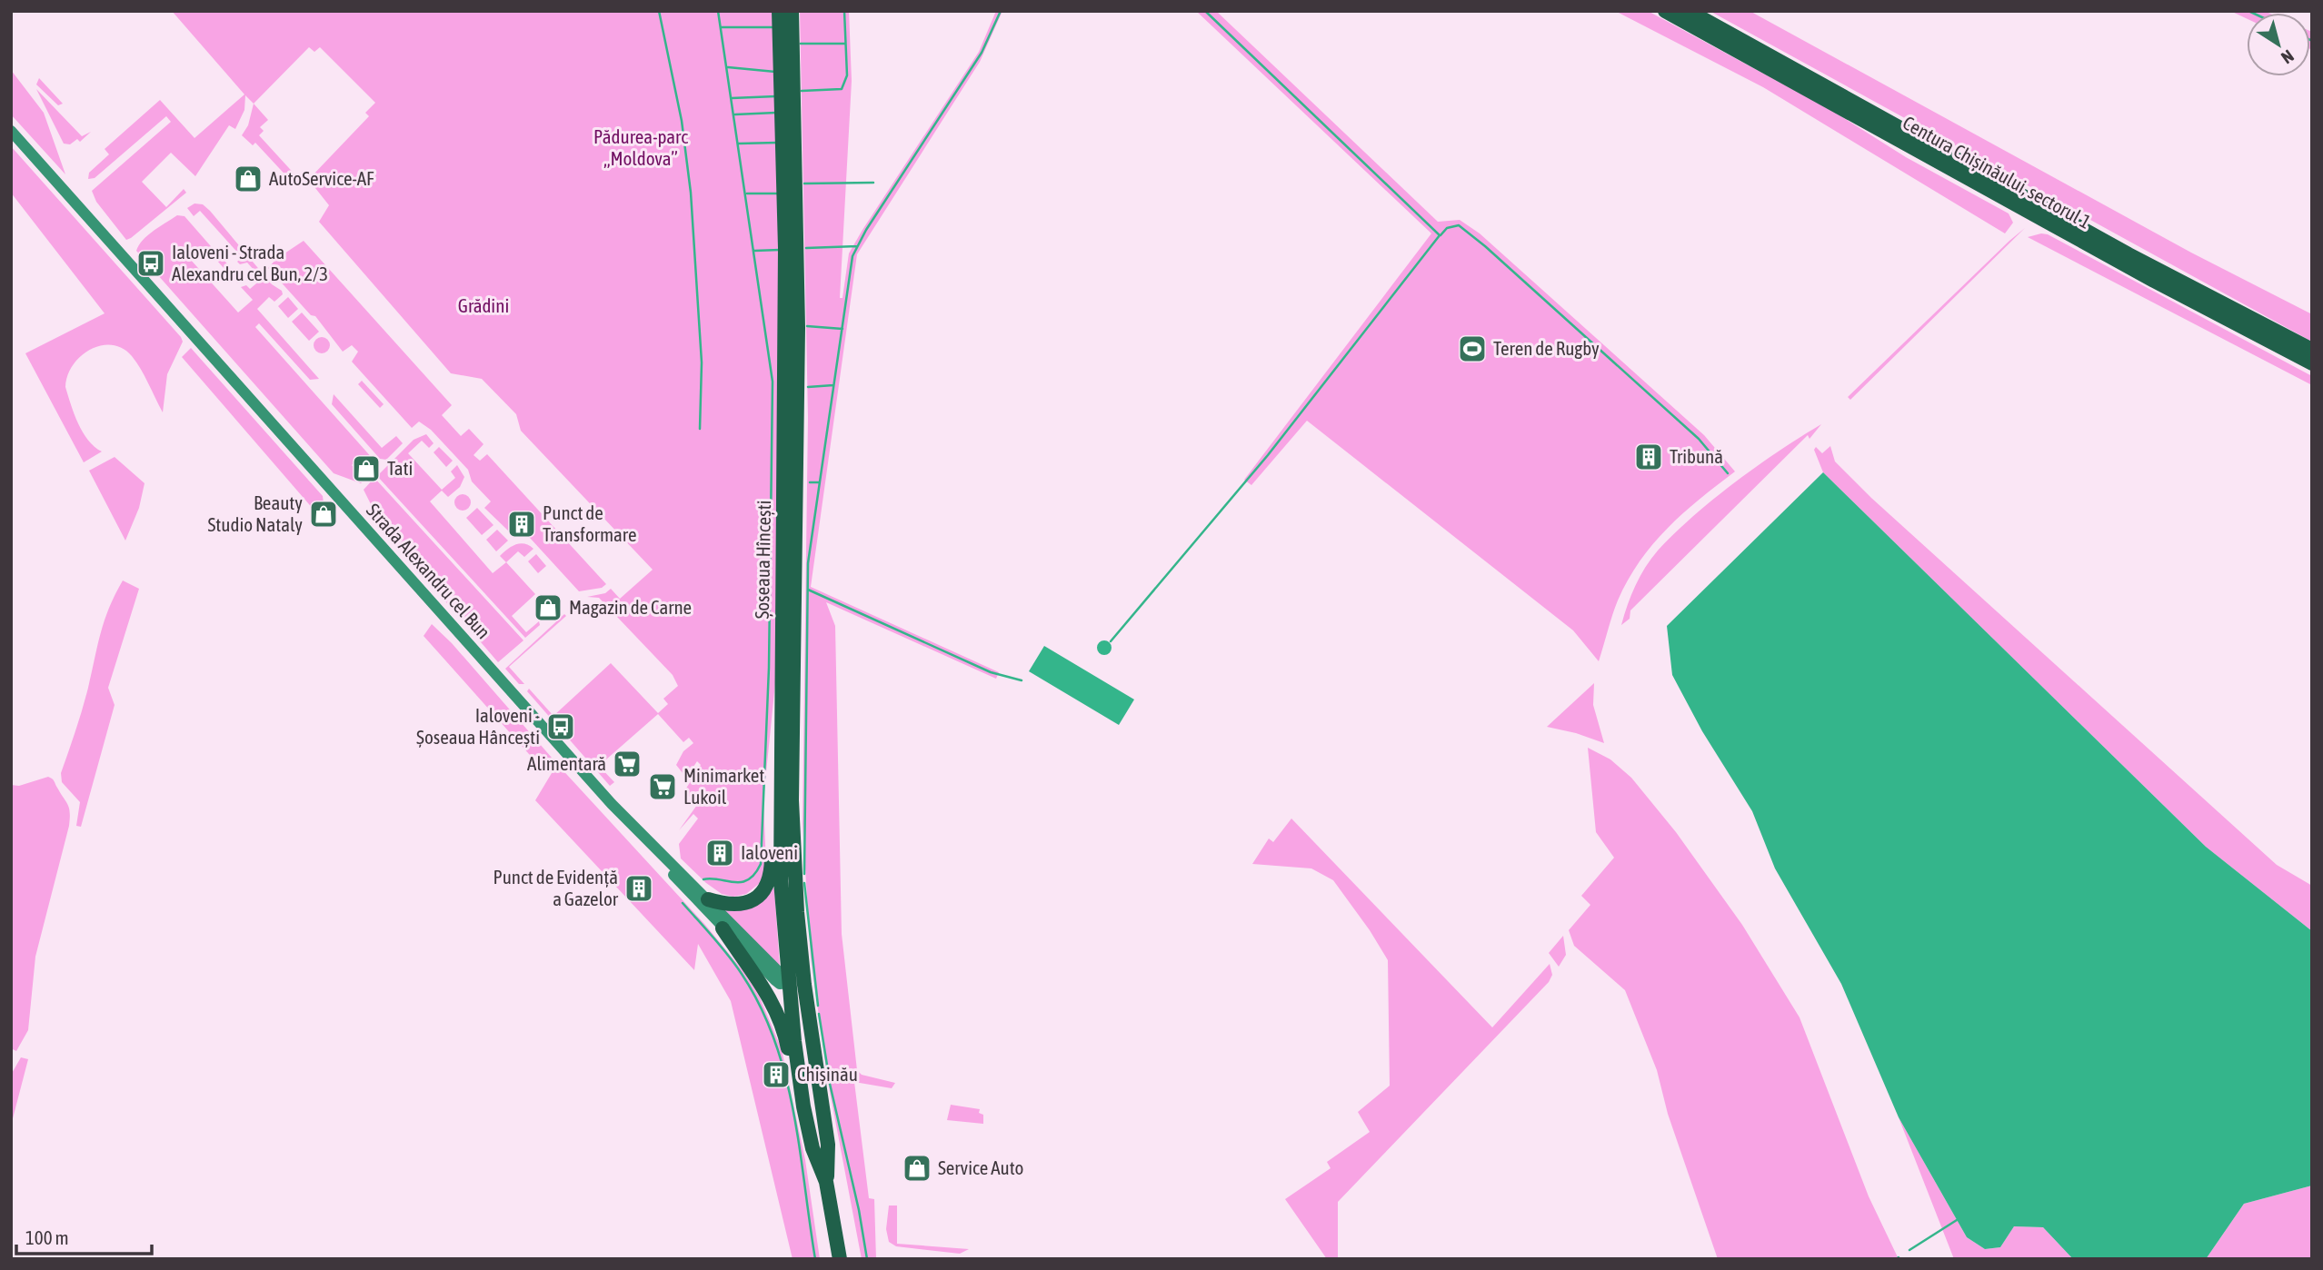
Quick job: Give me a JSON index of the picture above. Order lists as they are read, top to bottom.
{
  "streets": {
    "highway": ["Centura Chișinăului, sectorul 1", "Șoseaua Hîncești"],
    "main road": ["Strada Alexandru cel Bun"]
  },
  "crossings": [
    ["Șoseaua Hîncești", "Strada Alexandru cel Bun"]
  ],
  "parks": ["Pădurea-parc „Moldova”", "Grădini"],
  "places": {
    "shop": [
      "AutoService-AF",
      "Tati",
      "Beauty Studio Nataly",
      "Magazin de Carne",
      "Service Auto"
    ],
    "bus stop": ["Ialoveni - Strada Alexandru cel Bun, 2/3", "Ialoveni - Șoseaua Hâncești"],
    "sports": ["Teren de Rugby"],
    "building": [
      "Tribună",
      "Punct de Transformare",
      "Ialoveni",
      "Punct de Evidență a Gazelor",
      "Chișinău"
    ],
    "supermarket": ["Alimentară", "Minimarket Lukoil"]
  },
  "scale_bar": "100 m",
  "north": "bottom right"
}
